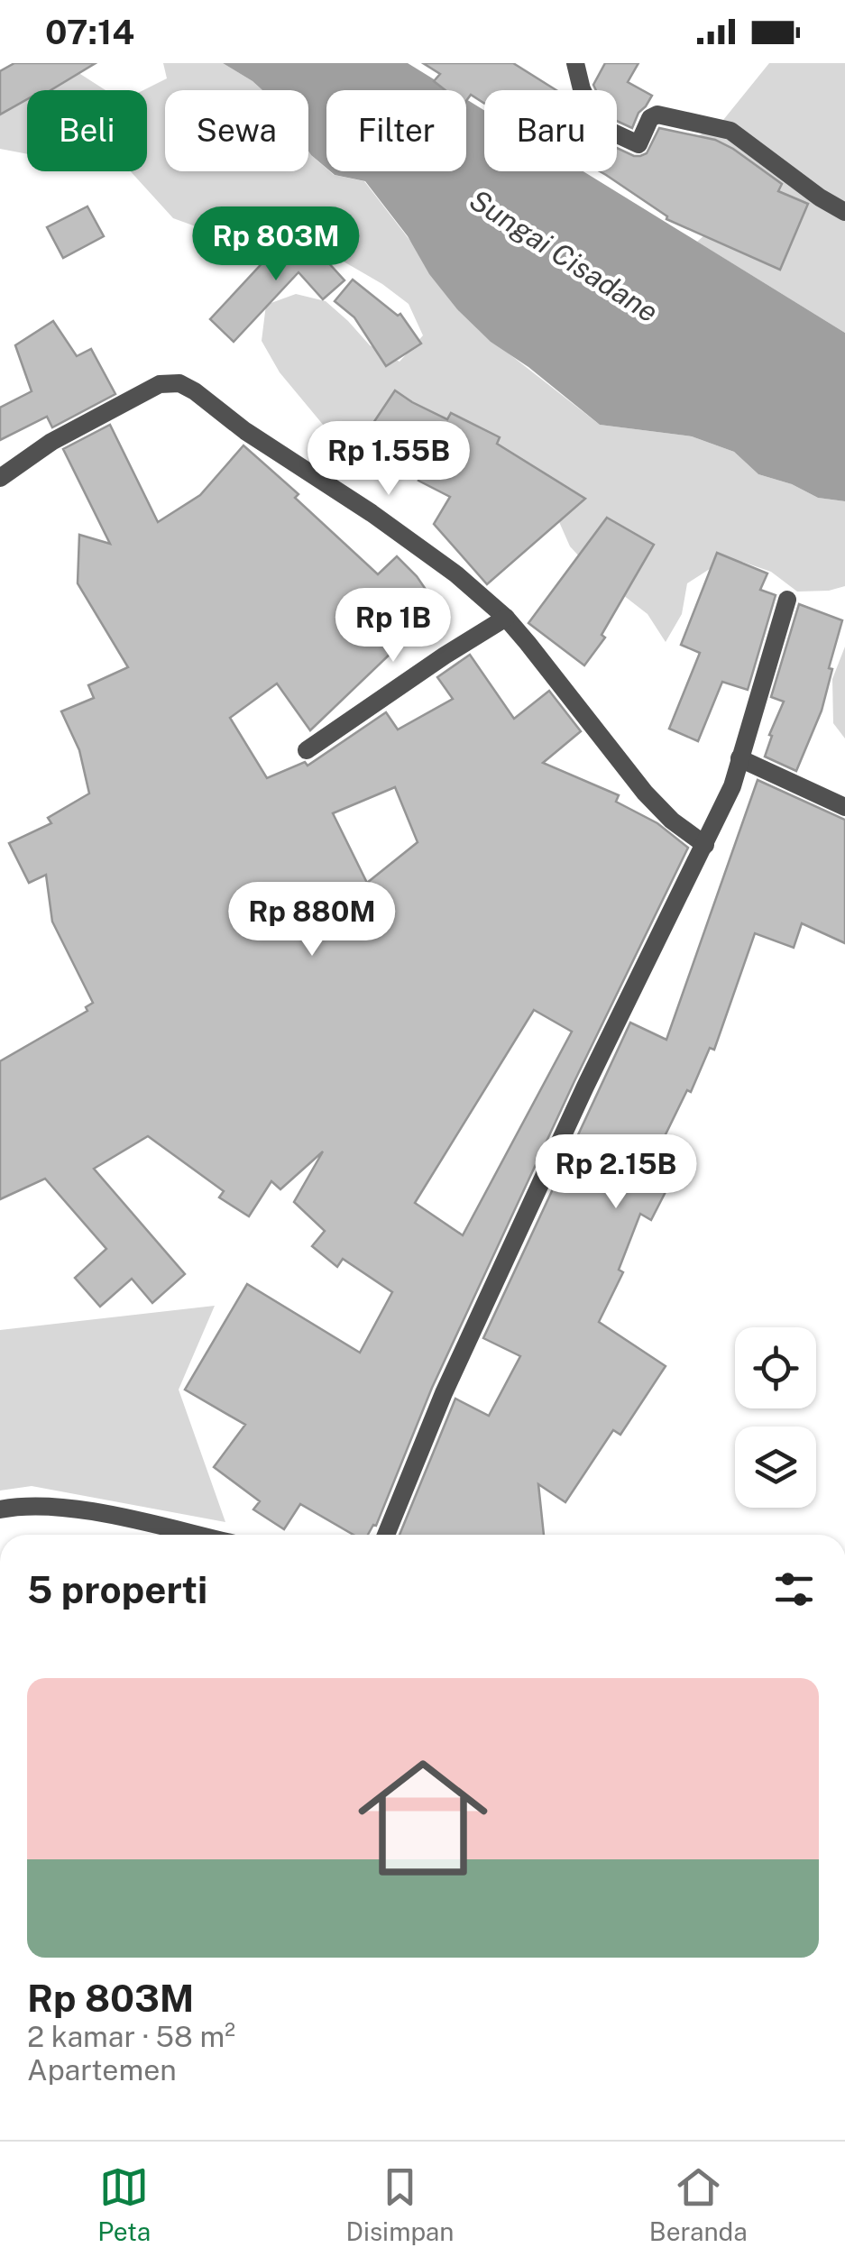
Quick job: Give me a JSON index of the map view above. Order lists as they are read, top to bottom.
{
  "water": ["Sungai Cisadane"],
  "page": {
    "status": "07:14",
    "chip": [
      "Beli",
      "Sewa",
      "Filter",
      "Baru"
    ],
    "price": [
      "Rp 803M",
      "Rp 1.55B",
      "Rp 1B",
      "Rp 880M",
      "Rp 2.15B"
    ],
    "heading": "5 properti",
    "list": [
      {
        "name": "Rp 803M",
        "note": "2 kamar · 58 m² · Apartemen"
      }
    ],
    "tabs": ["Peta", "Disimpan", "Beranda"]
  }
}
